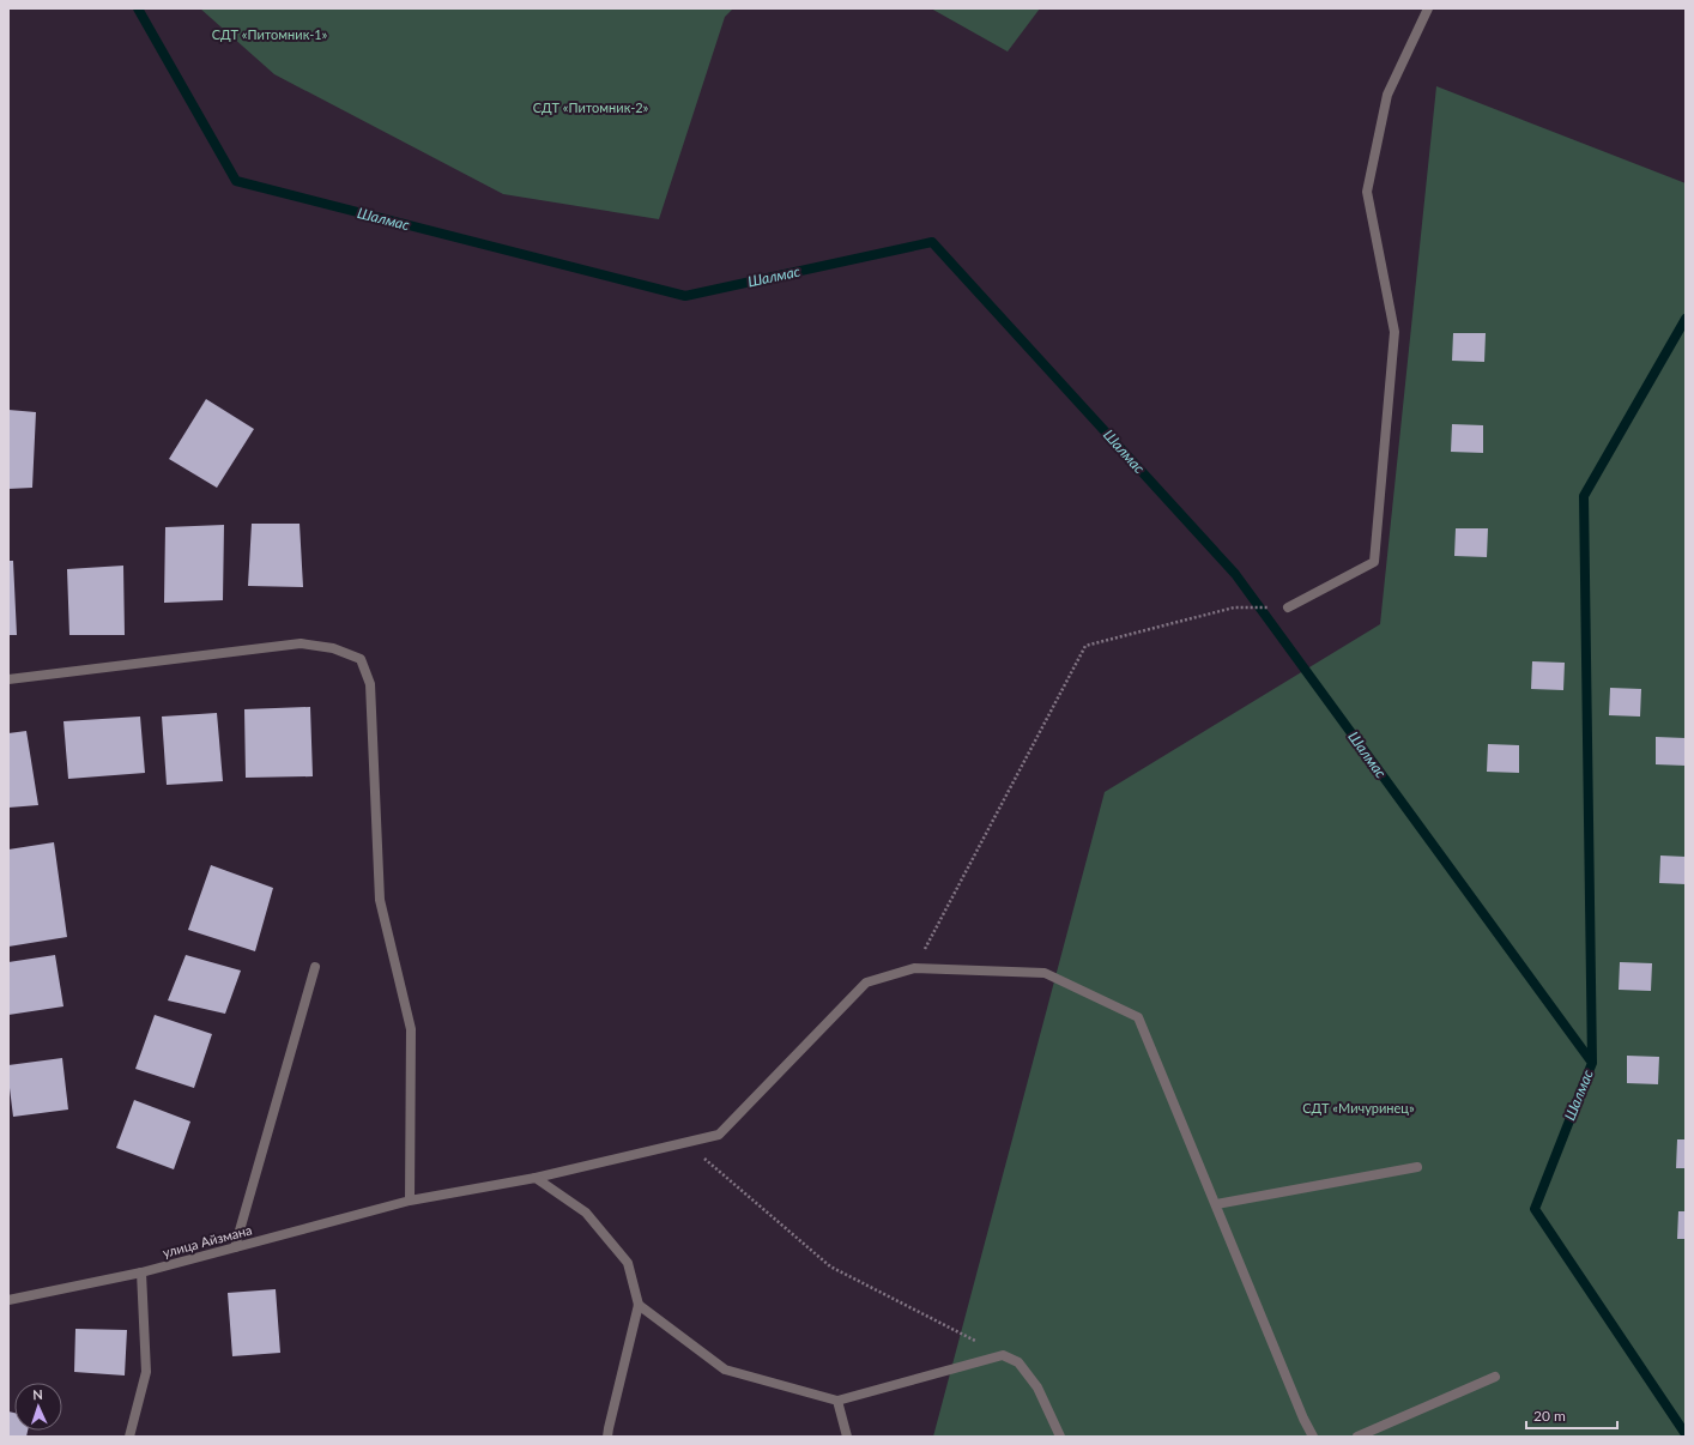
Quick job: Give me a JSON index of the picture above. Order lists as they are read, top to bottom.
{
  "streets": {
    "street": ["улица Айзмана"]
  },
  "water": ["Шалмас"],
  "parks": ["СДТ «Питомник-1»", "СДТ «Питомник-2»", "СДТ «Мичуринец»"],
  "scale_bar": "20 m",
  "north": "top"
}
